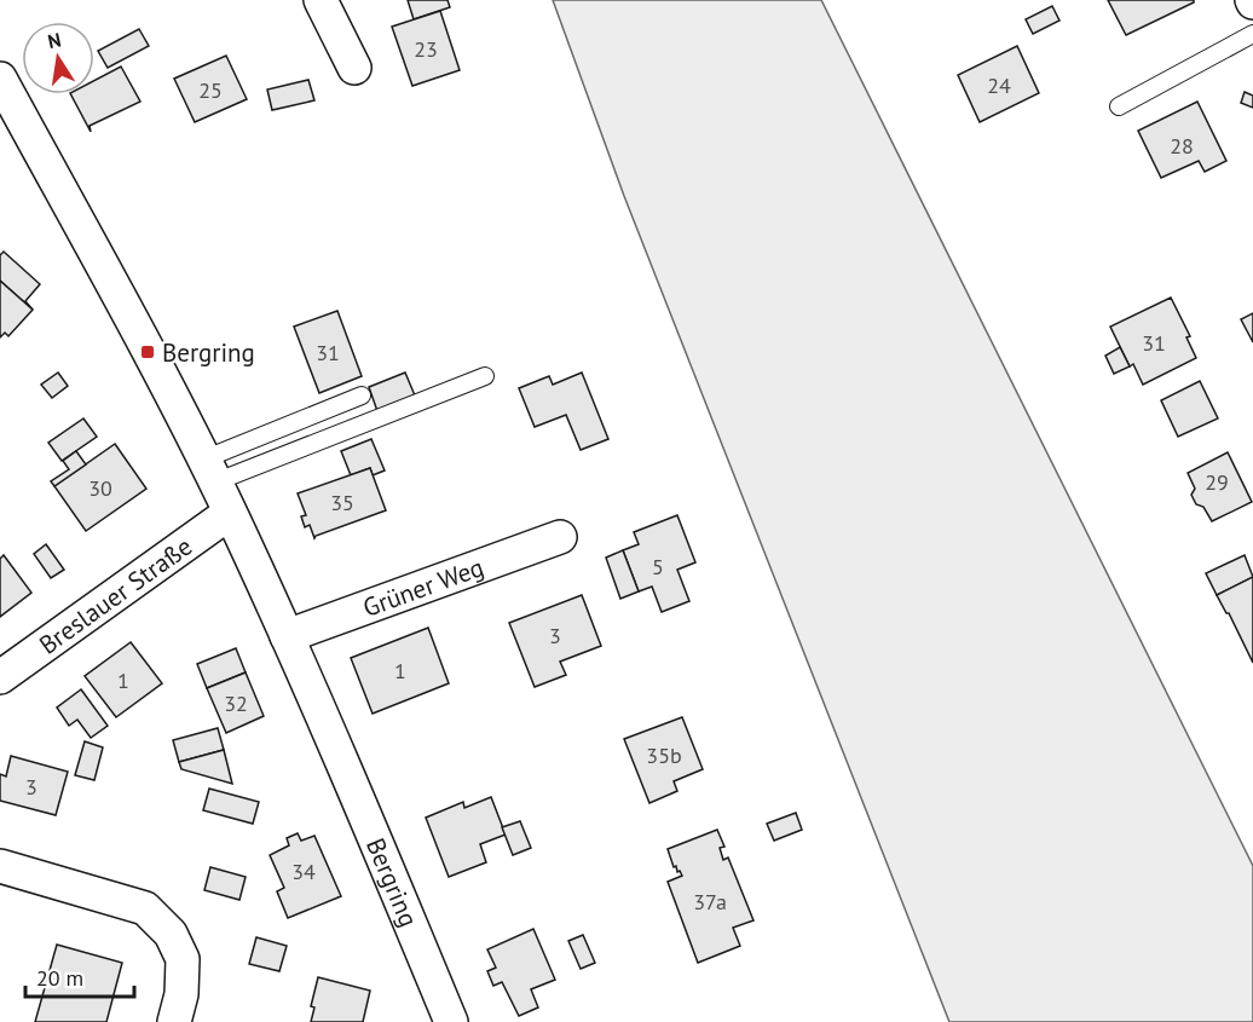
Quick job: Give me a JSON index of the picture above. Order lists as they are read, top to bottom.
{
  "streets": {
    "street": ["Grüner Weg", "Breslauer Straße", "Bergring"]
  },
  "crossings": [
    ["Grüner Weg", "Bergring"],
    ["Breslauer Straße", "Bergring"]
  ],
  "places": {
    "transit": ["Bergring"]
  },
  "house_numbers": [
    "23",
    "24",
    "25",
    "28",
    "31",
    "31",
    "29",
    "30",
    "35",
    "5",
    "3",
    "1",
    "1",
    "32",
    "35b",
    "3",
    "34",
    "37a"
  ],
  "scale_bar": "20 m",
  "north": "top"
}
